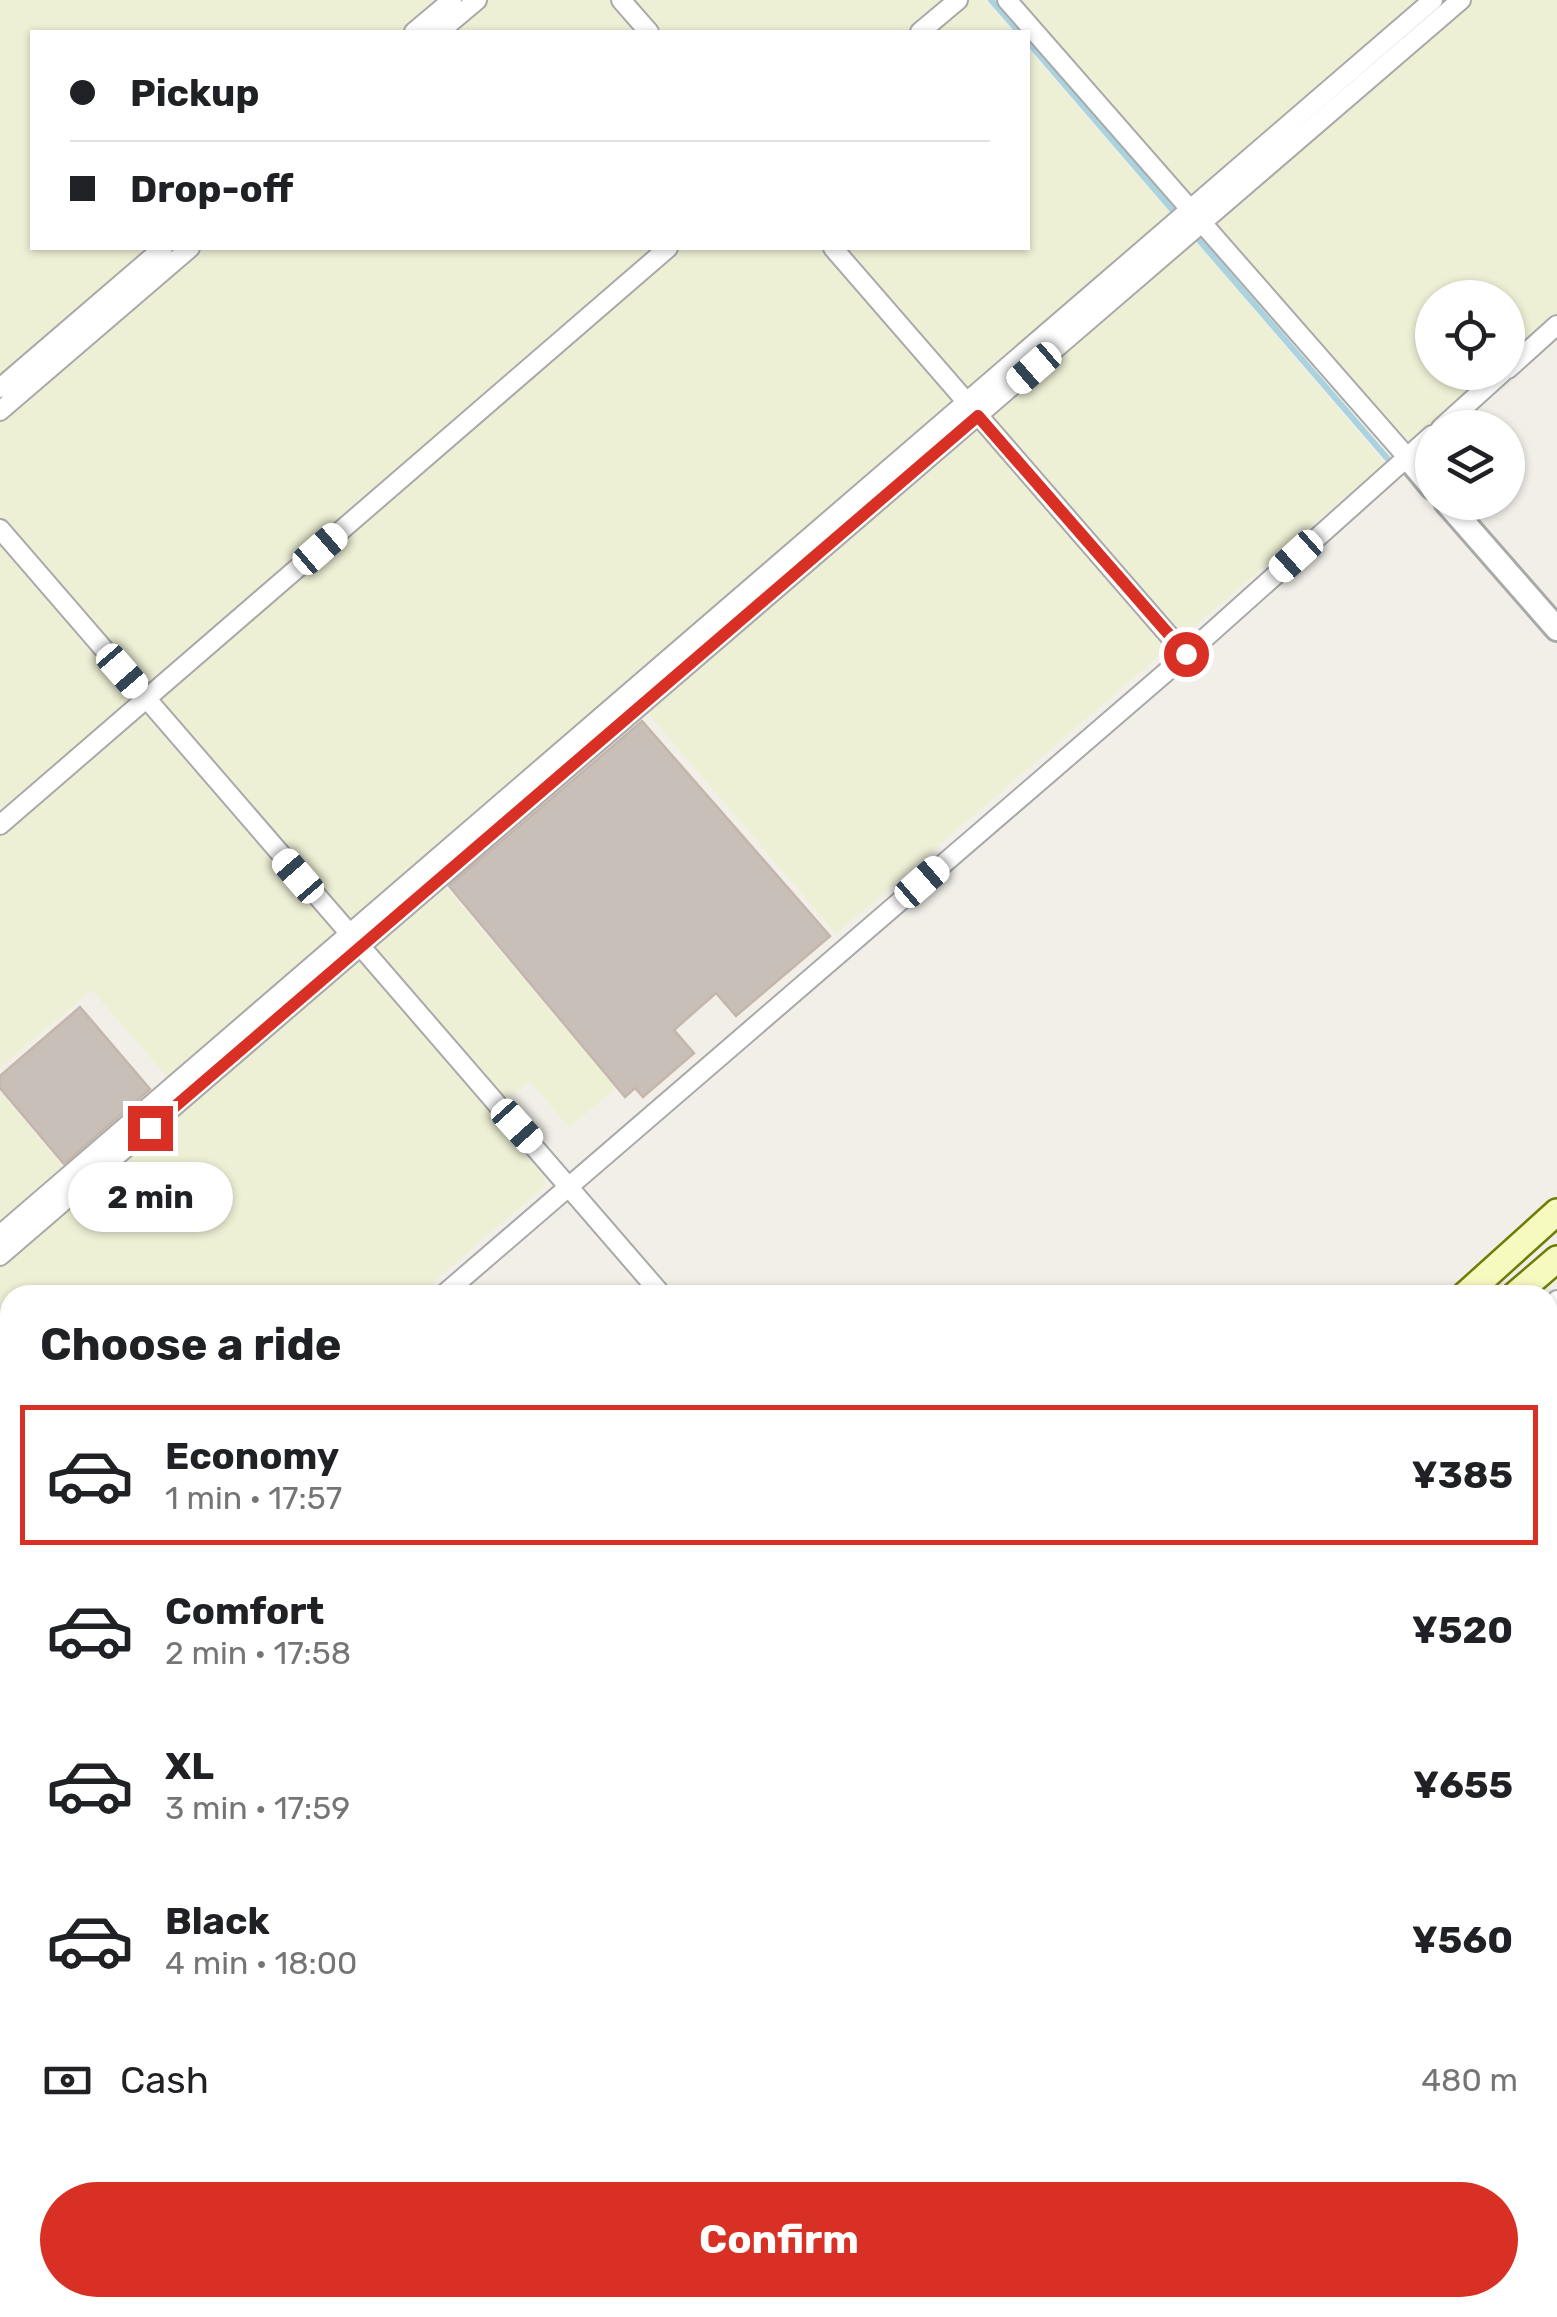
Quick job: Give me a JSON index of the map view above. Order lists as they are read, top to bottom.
{
  "page": {
    "banner": ["Pickup", "Drop-off"],
    "bubble": "2 min",
    "heading": "Choose a ride",
    "list": [
      {
        "name": "Economy",
        "note": "1 min · 17:57",
        "value": "¥385"
      },
      {
        "name": "Comfort",
        "note": "2 min · 17:58",
        "value": "¥520"
      },
      {
        "name": "XL",
        "note": "3 min · 17:59",
        "value": "¥655"
      },
      {
        "name": "Black",
        "note": "4 min · 18:00",
        "value": "¥560"
      }
    ],
    "pay": ["Cash", "480 m"],
    "buttons": "Confirm"
  }
}
